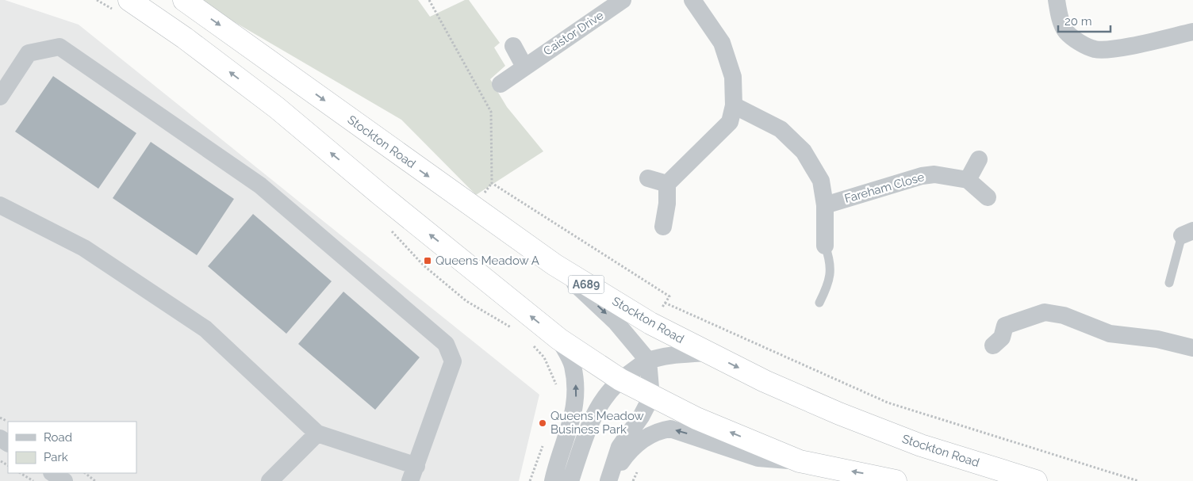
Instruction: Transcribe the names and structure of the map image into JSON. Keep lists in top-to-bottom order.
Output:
{
  "streets": {
    "highway": ["Stockton Road", "A689"],
    "street": ["Caistor Drive", "Fareham Close"]
  },
  "places": {
    "transit": ["Queens Meadow A"],
    "other": ["Queens Meadow Business Park"]
  },
  "legend": ["Road", "Park"],
  "scale_bar": "20 m"
}
